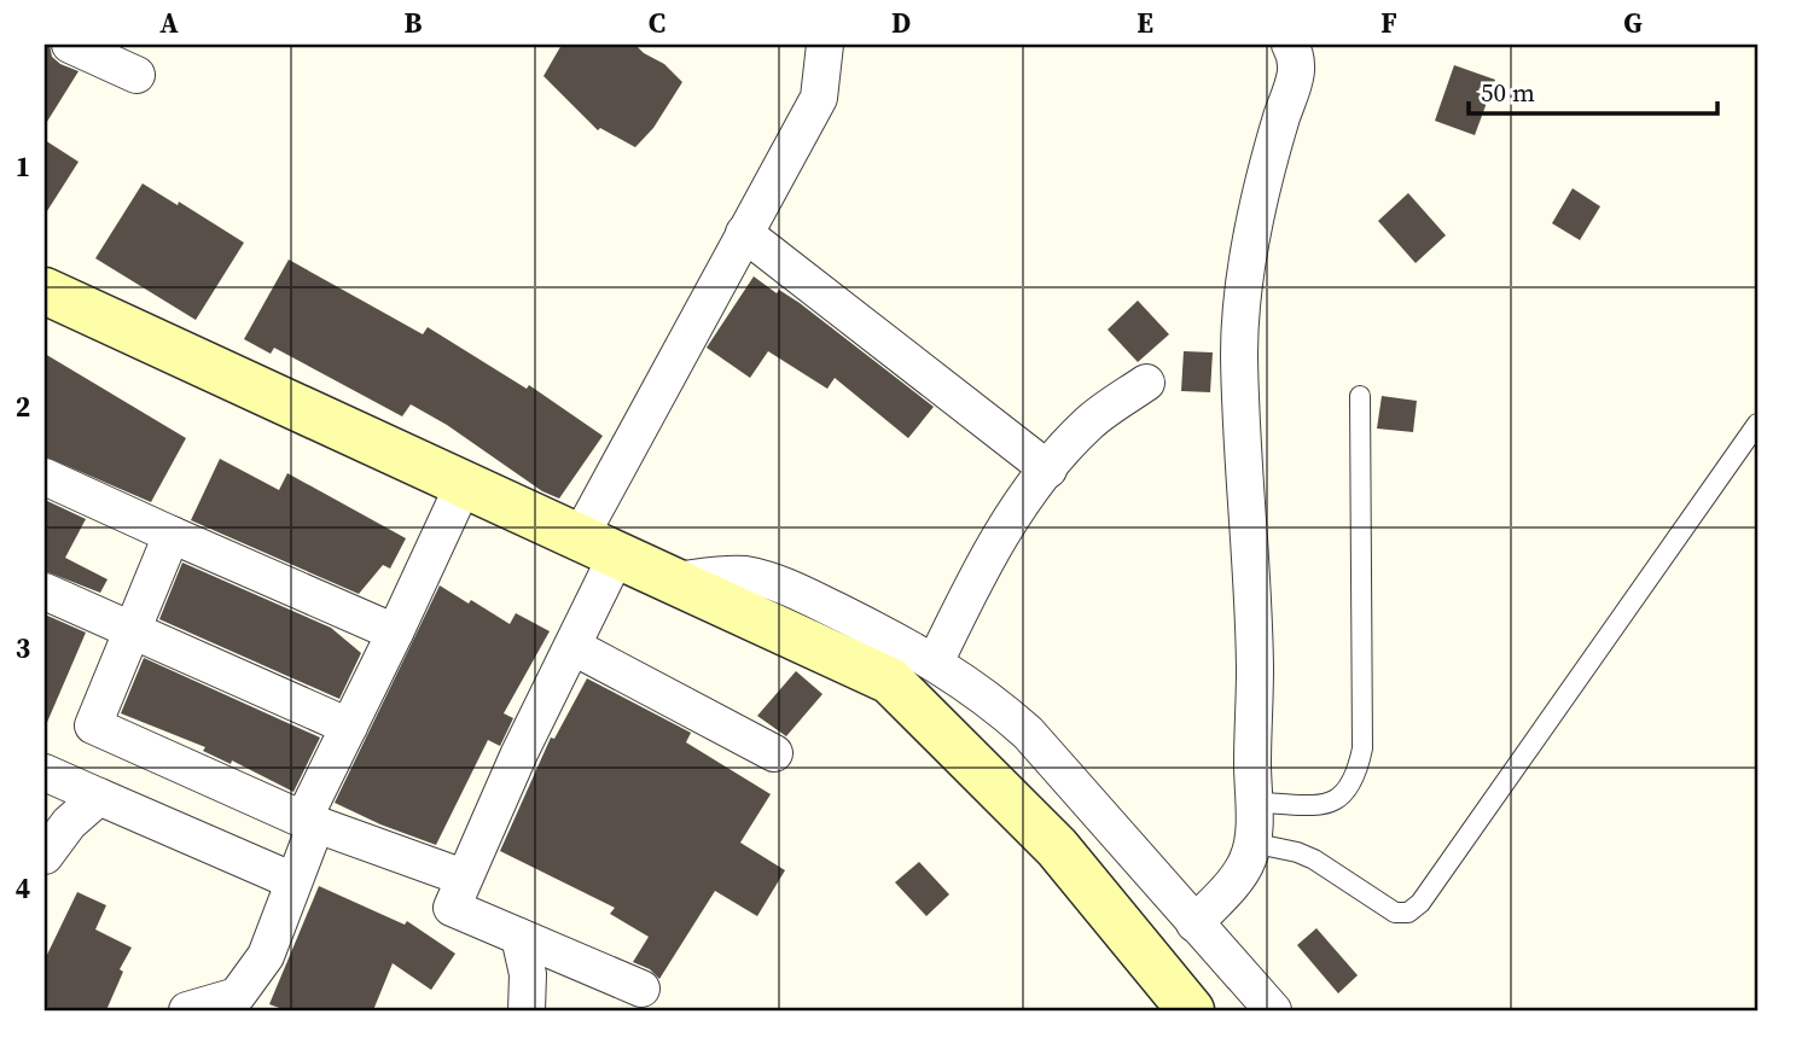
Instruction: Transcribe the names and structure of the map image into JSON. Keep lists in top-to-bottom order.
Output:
{
  "scale_bar": "50 m",
  "grid": {
    "columns": [
      "A",
      "B",
      "C",
      "D",
      "E",
      "F",
      "G"
    ],
    "rows": [
      "1",
      "2",
      "3",
      "4"
    ]
  }
}
